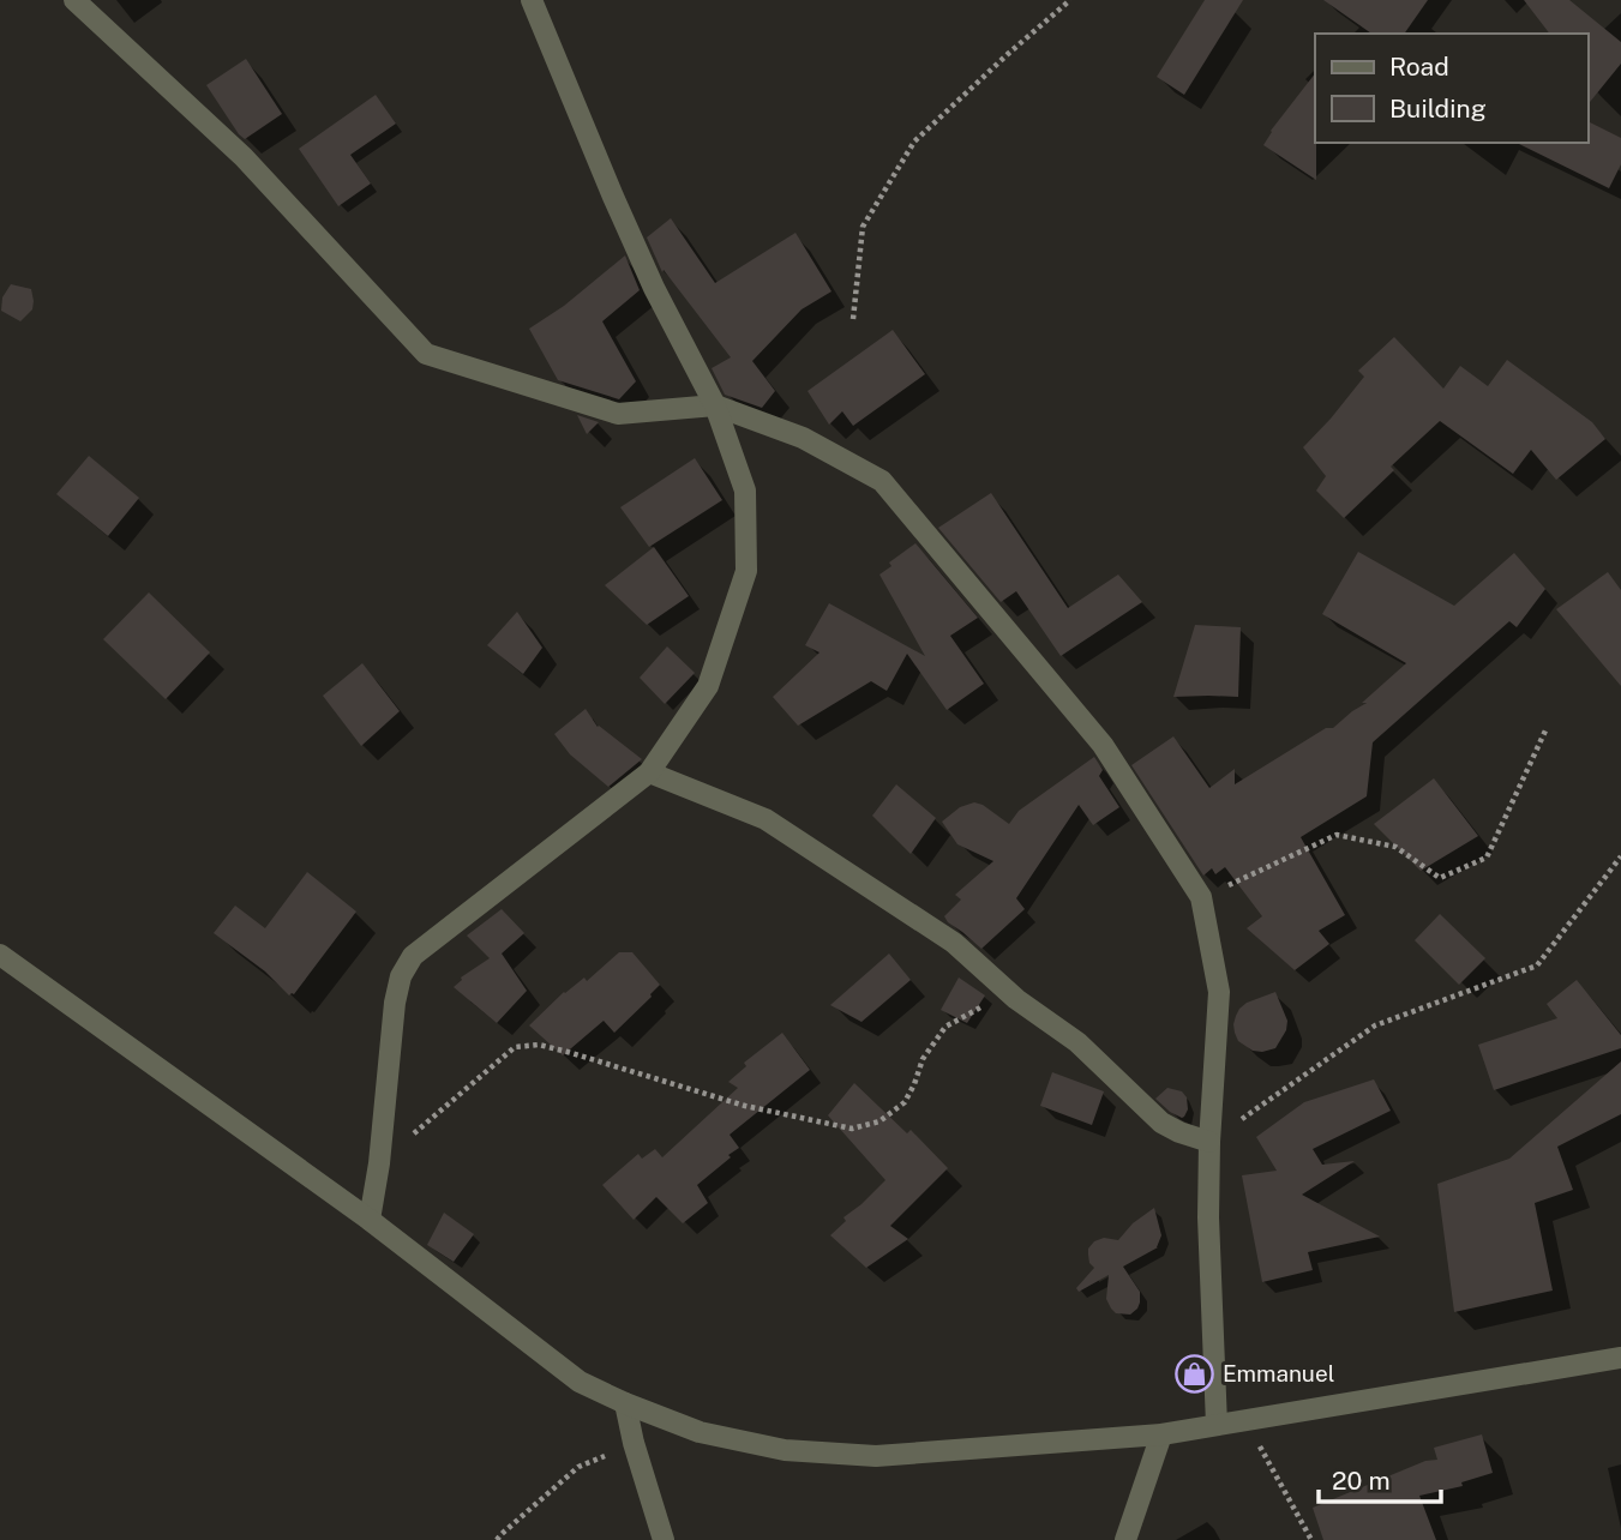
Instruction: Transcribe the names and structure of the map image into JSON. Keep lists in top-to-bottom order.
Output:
{
  "places": {
    "shop": ["Emmanuel"]
  },
  "legend": ["Road", "Building"],
  "scale_bar": "20 m"
}
